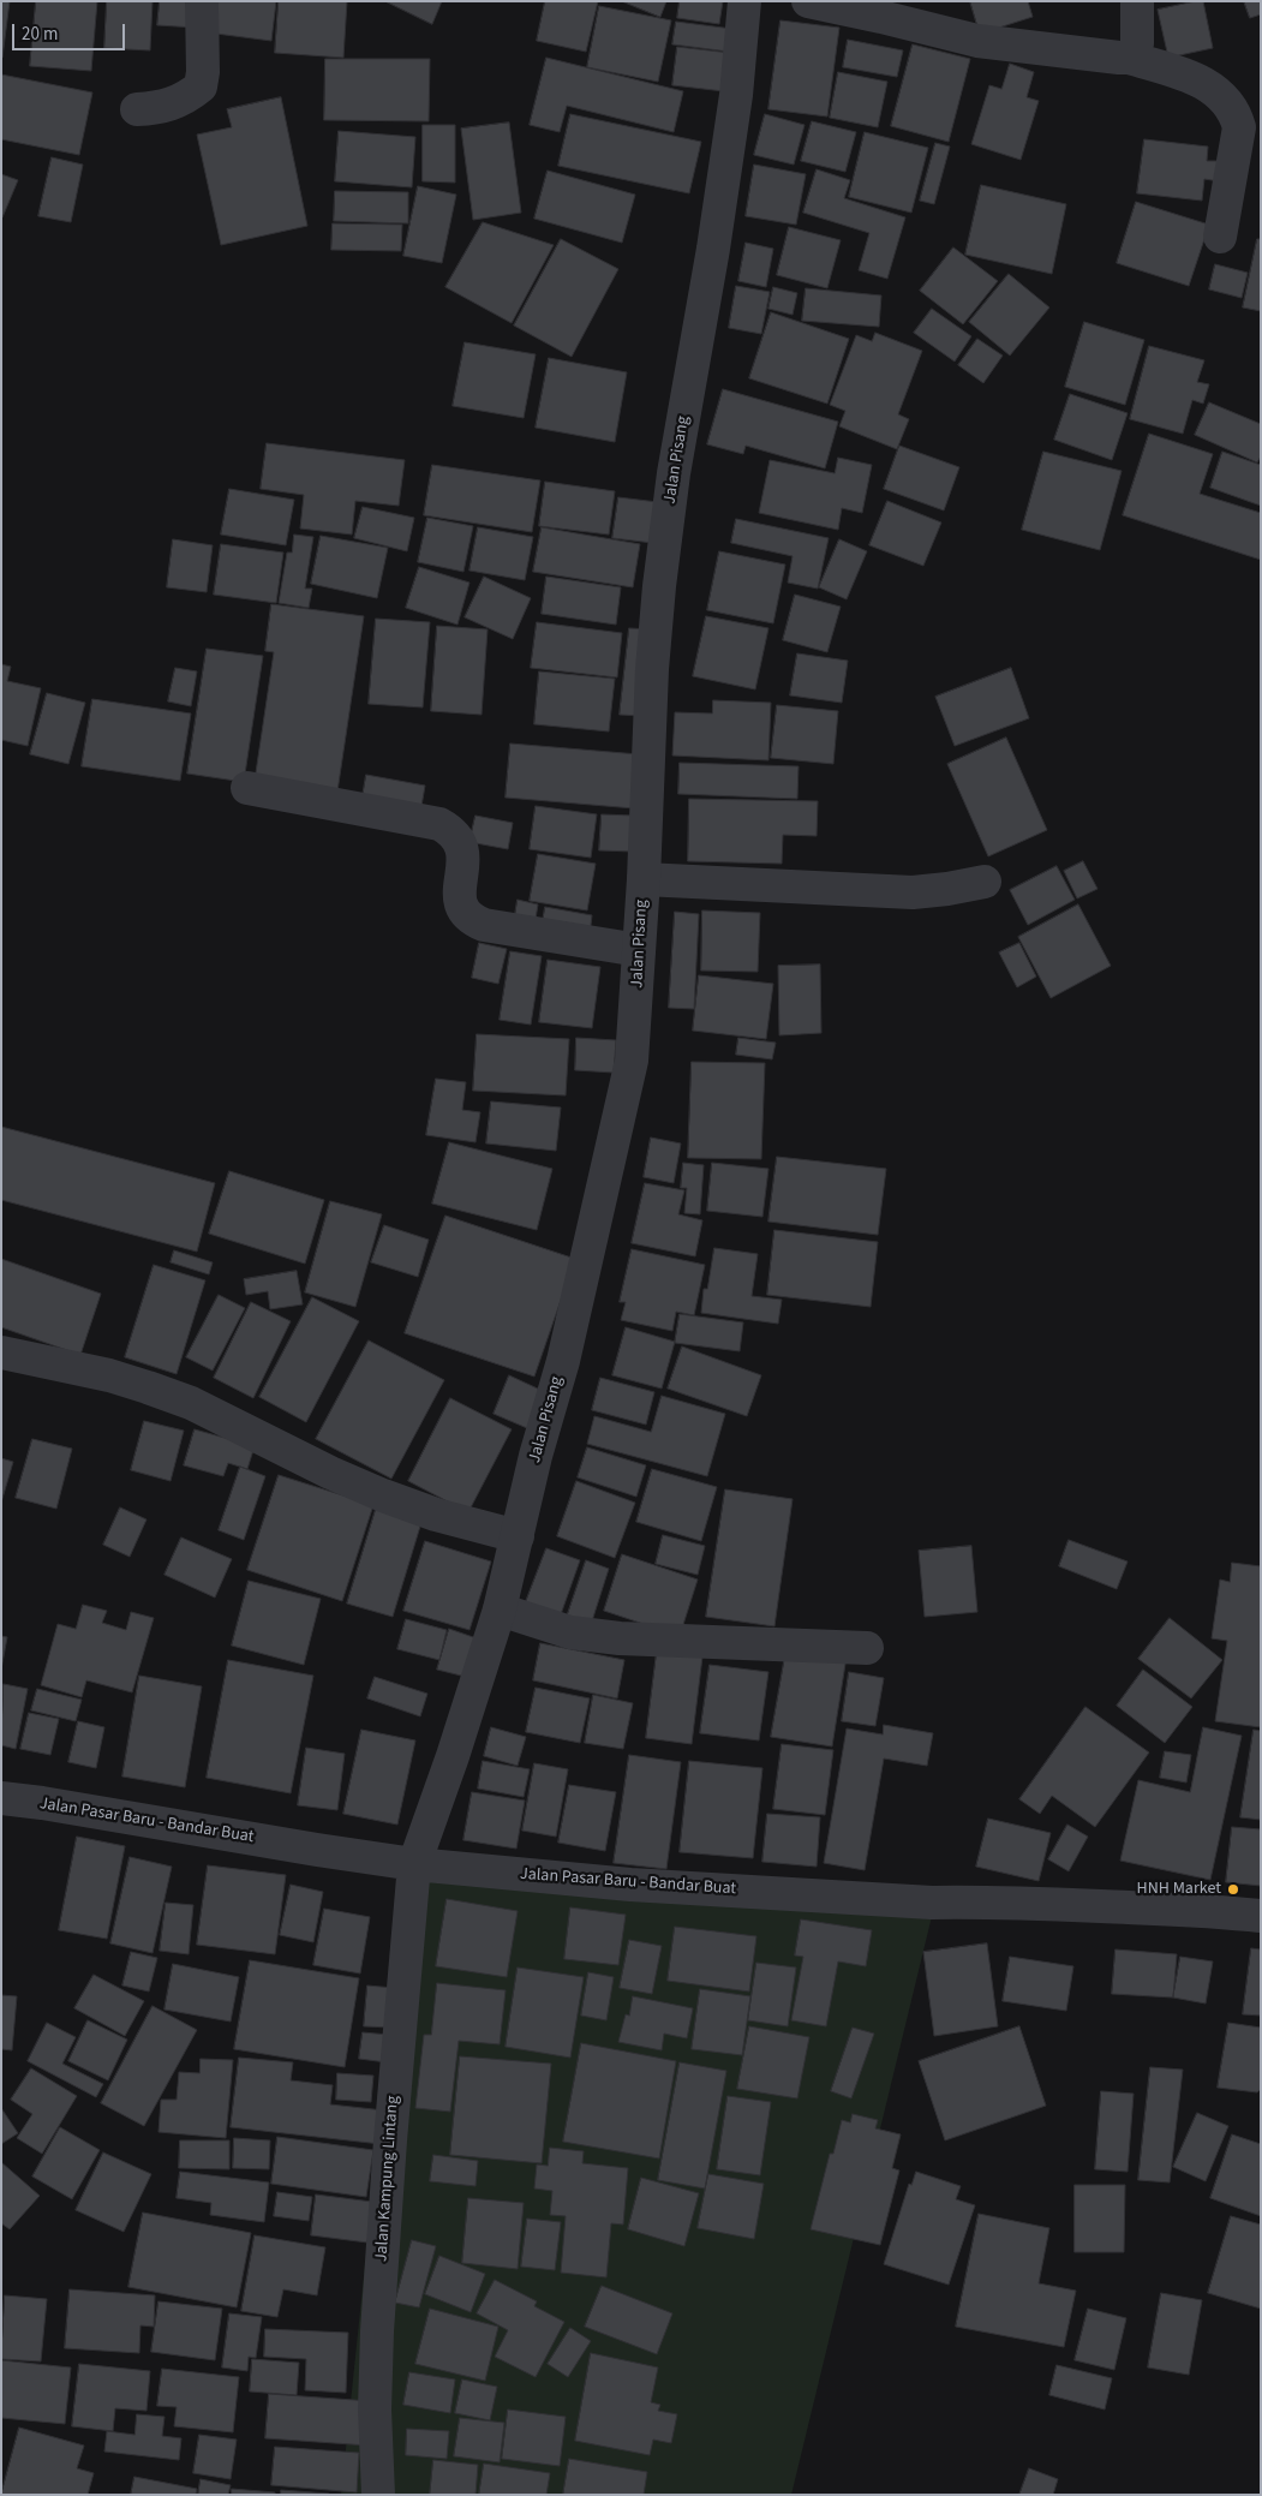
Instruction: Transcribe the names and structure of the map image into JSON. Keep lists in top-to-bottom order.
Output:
{
  "streets": {
    "street": ["Jalan Pisang", "Jalan Pasar Baru - Bandar Buat", "Jalan Kampung Lintang"]
  },
  "crossings": [
    ["Jalan Pisang", "Jalan Pasar Baru - Bandar Buat"],
    ["Jalan Pisang", "Jalan Kampung Lintang"],
    ["Jalan Pasar Baru - Bandar Buat", "Jalan Kampung Lintang"]
  ],
  "places": ["HNH Market"],
  "scale_bar": "20 m"
}
